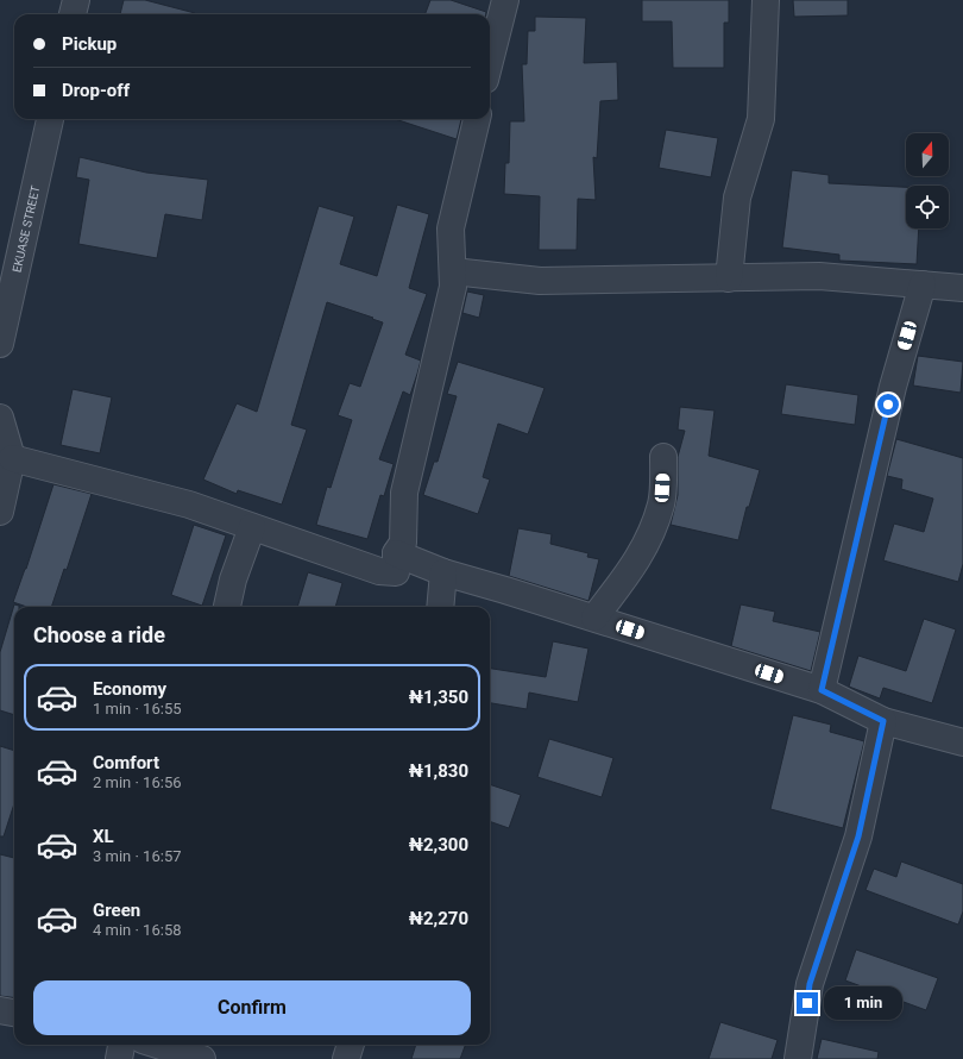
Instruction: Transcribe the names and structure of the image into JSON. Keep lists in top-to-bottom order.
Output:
{
  "streets": {
    "street": ["EKUASE STREET"]
  },
  "north": "top",
  "page": {
    "banner": ["Pickup", "Drop-off"],
    "heading": "Choose a ride",
    "list": [
      {
        "name": "Economy",
        "note": "1 min · 16:55",
        "value": "₦1,350"
      },
      {
        "name": "Comfort",
        "note": "2 min · 16:56",
        "value": "₦1,830"
      },
      {
        "name": "XL",
        "note": "3 min · 16:57",
        "value": "₦2,300"
      },
      {
        "name": "Green",
        "note": "4 min · 16:58",
        "value": "₦2,270"
      }
    ],
    "buttons": "Confirm",
    "bubble": "1 min"
  }
}
